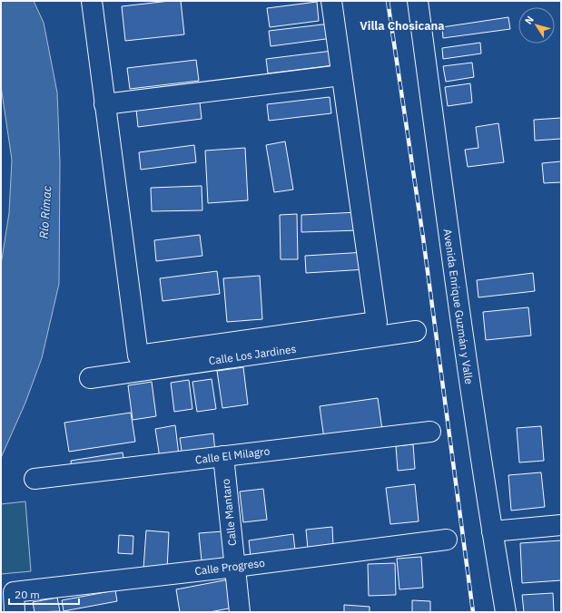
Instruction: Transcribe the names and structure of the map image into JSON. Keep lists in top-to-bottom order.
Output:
{
  "streets": {
    "street": [
      "Avenida Enrique Guzmán y Valle",
      "Calle Los Jardines",
      "Calle El Milagro",
      "Calle Mantaro",
      "Calle Progreso"
    ]
  },
  "crossings": [
    ["Calle El Milagro", "Calle Mantaro"],
    ["Calle Mantaro", "Calle Progreso"]
  ],
  "districts": ["Villa Chosicana"],
  "water": ["Río Rímac"],
  "scale_bar": "20 m",
  "north": "top left"
}
